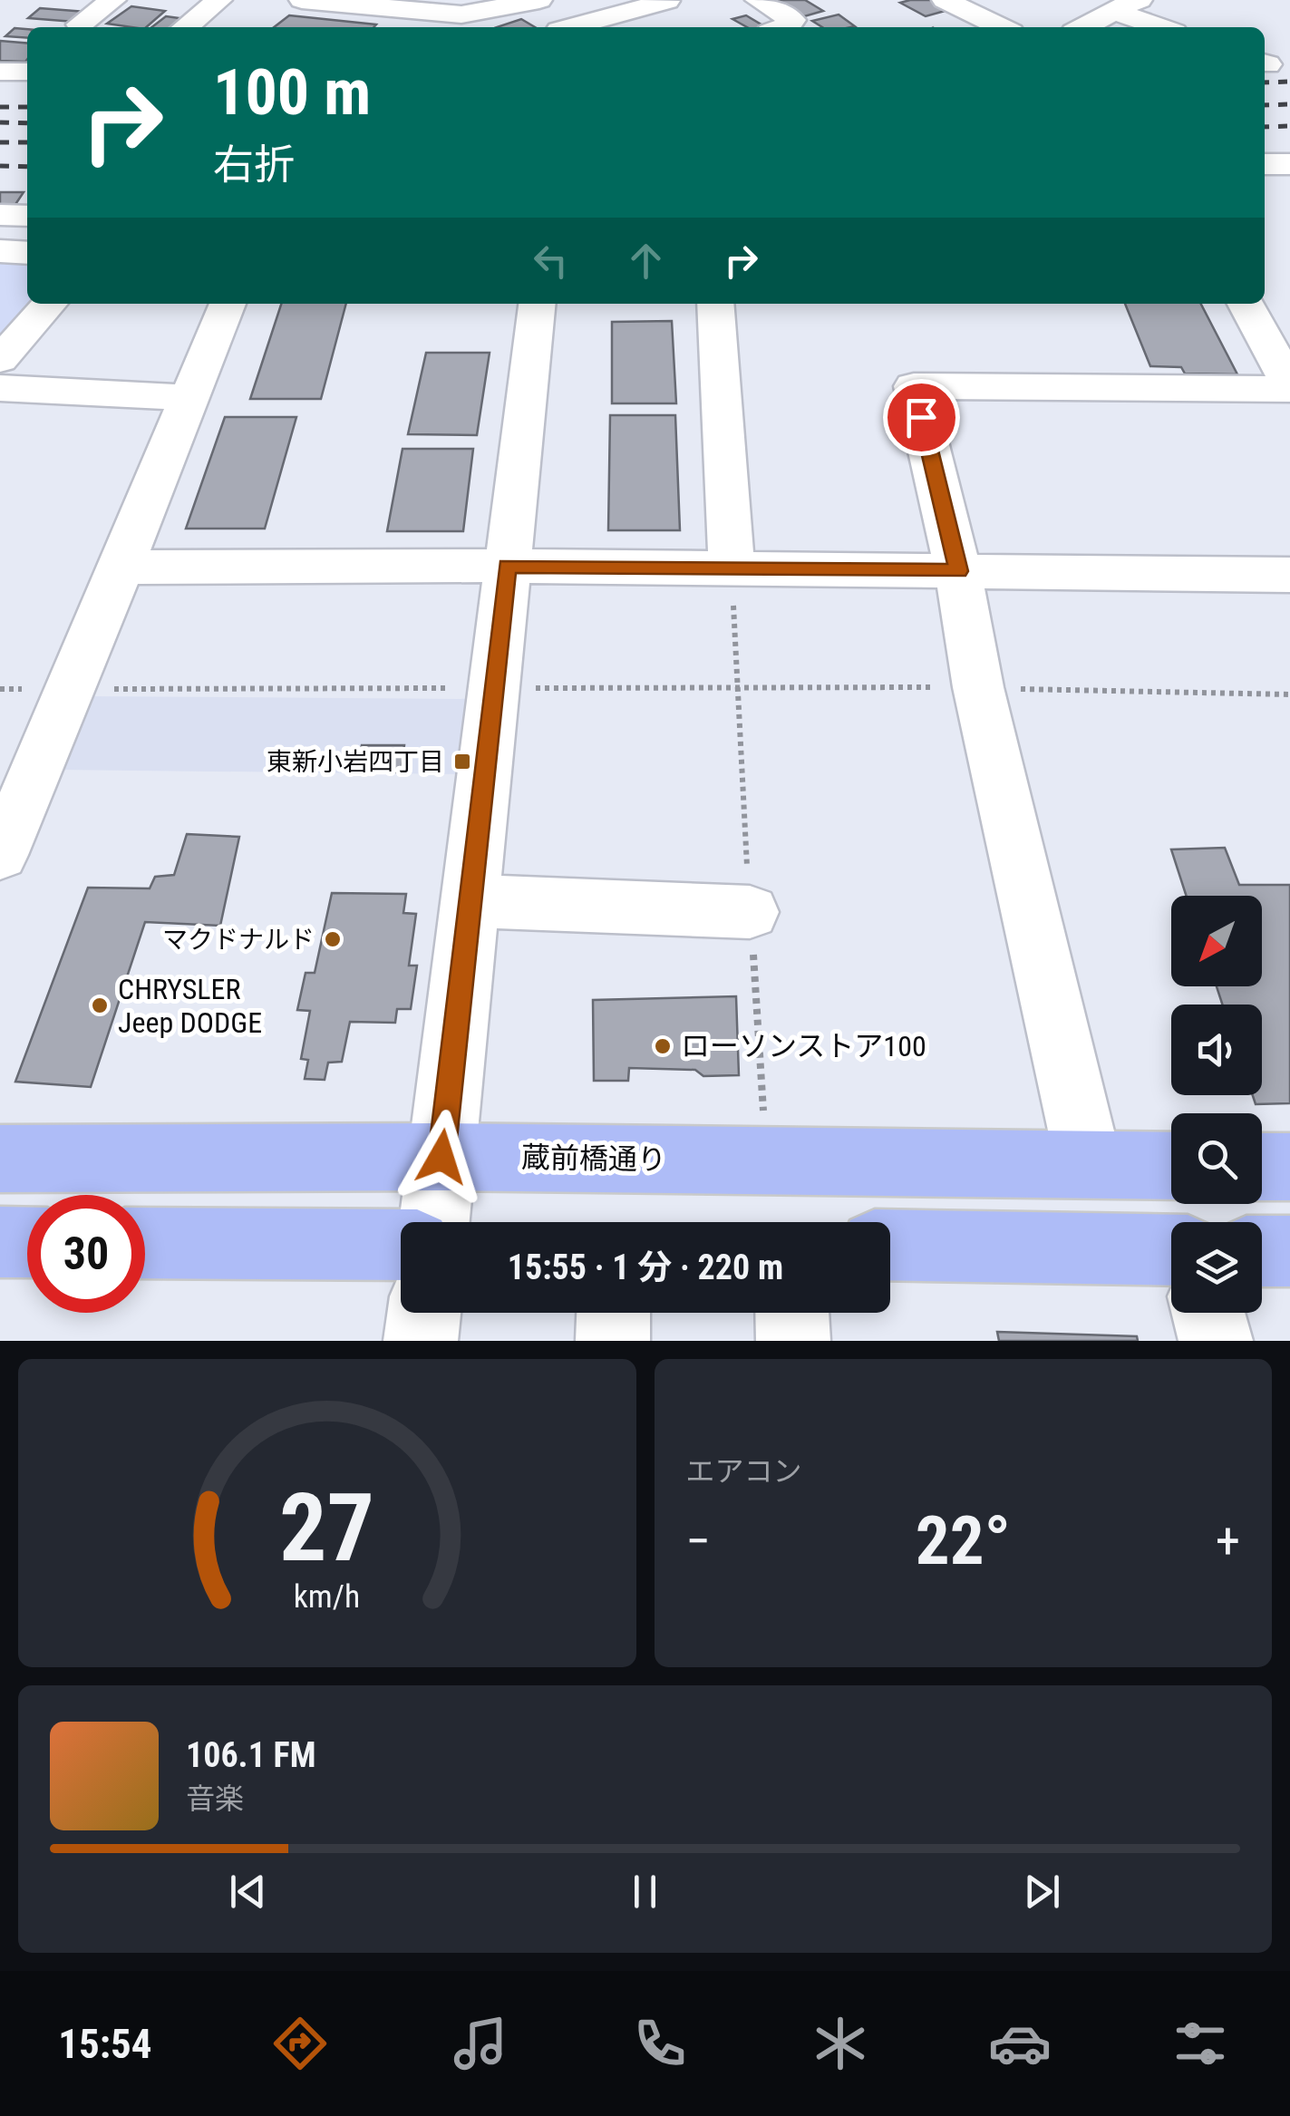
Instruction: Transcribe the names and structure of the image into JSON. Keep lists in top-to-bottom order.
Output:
{
  "streets": {
    "main road": ["蔵前橋通り"]
  },
  "places": {
    "transit": ["東新小岩四丁目"],
    "other": ["マクドナルド", "CHRYSLER Jeep DODGE", "ローソンストア100"]
  },
  "north": "bottom left",
  "page": {
    "turn": ["100 m", "右折"],
    "limit": "30",
    "trip": "15:55 · 1 分 · 220 m",
    "tile": "エアコン",
    "heat": ["−", "22°", "+"],
    "song": ["106.1 FM", "音楽"],
    "tabs": "15:54",
    "gauge": ["27", "km/h"]
  }
}
